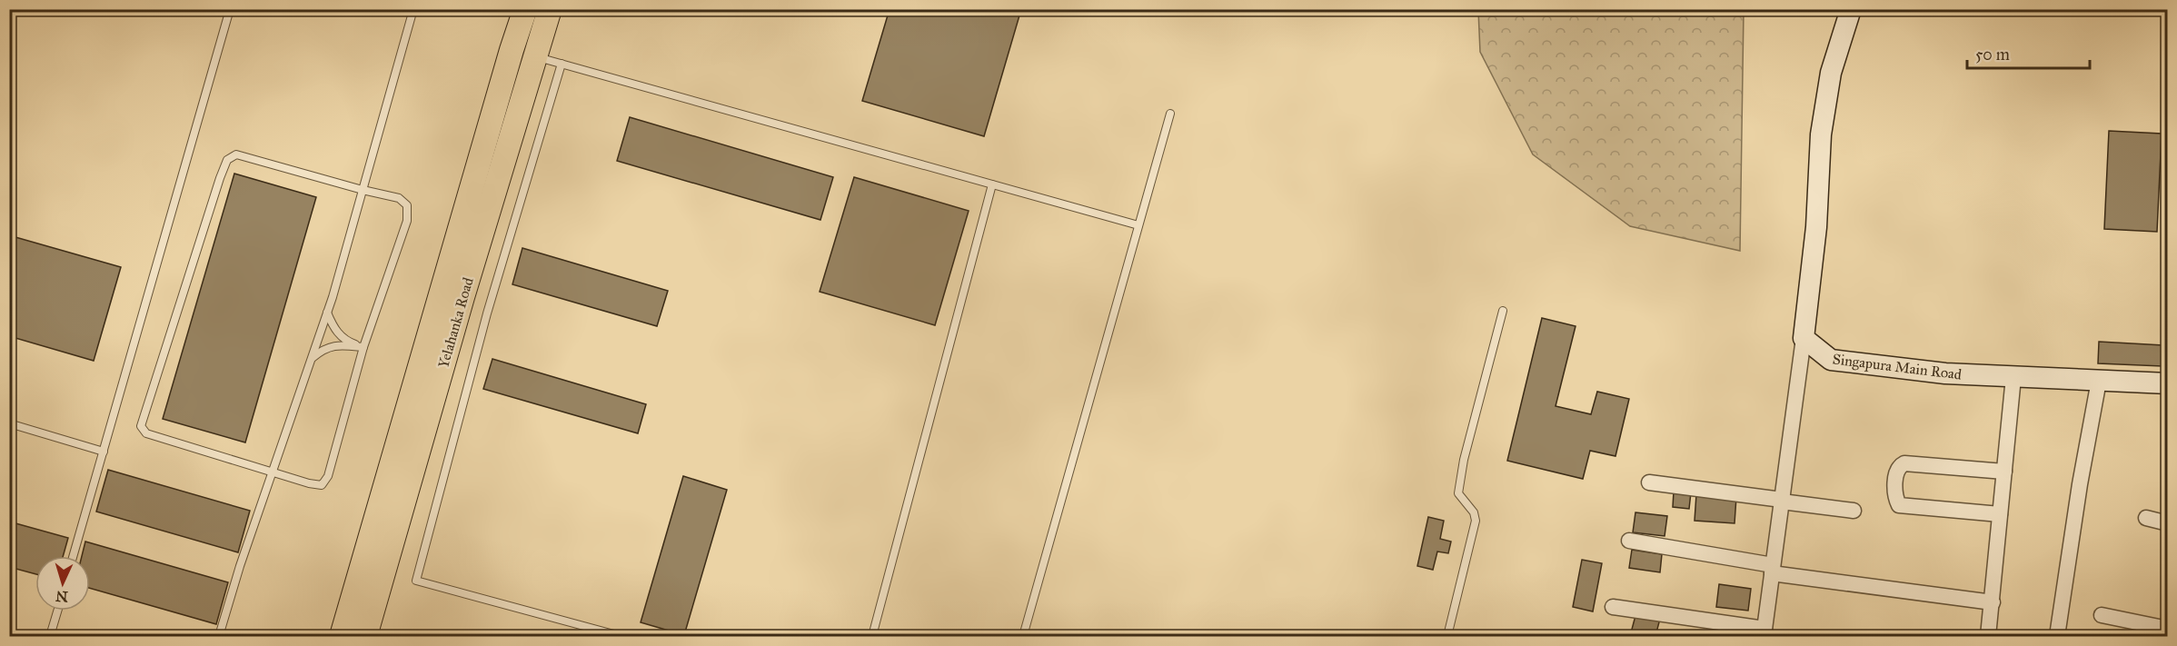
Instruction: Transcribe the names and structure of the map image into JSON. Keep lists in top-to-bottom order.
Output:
{
  "streets": {
    "main road": ["Yelahanka Road"],
    "street": ["Singapura Main Road"]
  },
  "scale_bar": "50 m",
  "north": "bottom"
}
